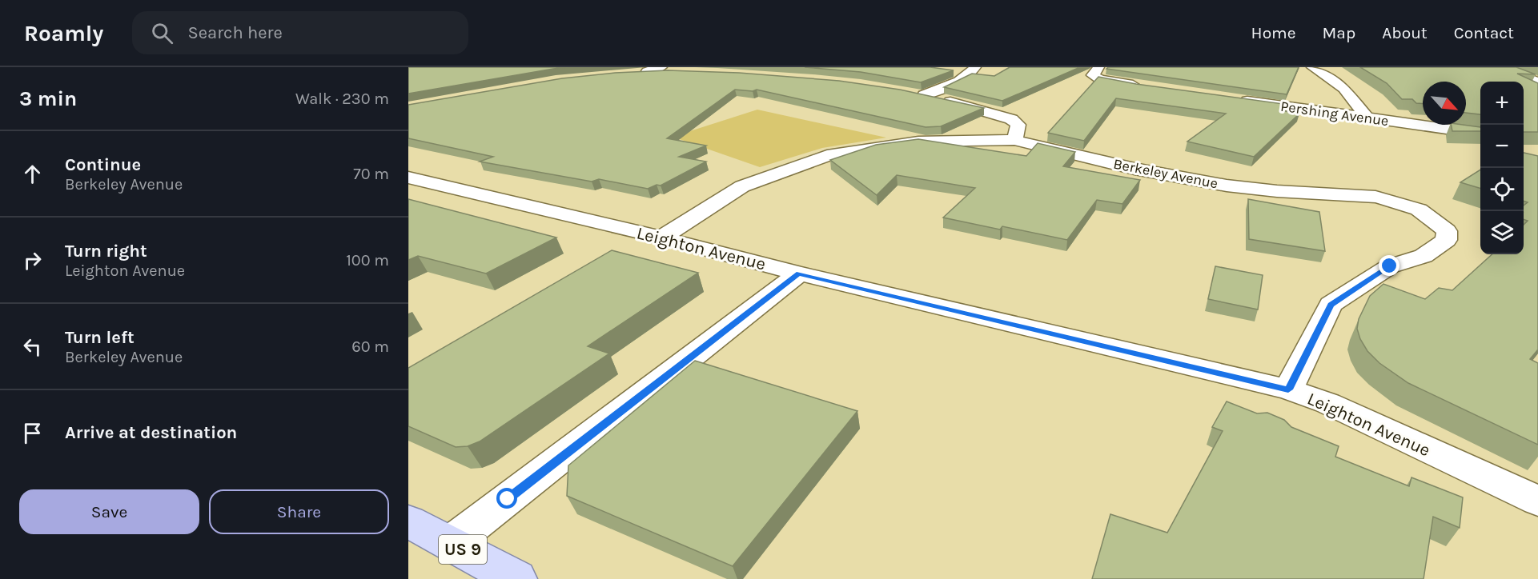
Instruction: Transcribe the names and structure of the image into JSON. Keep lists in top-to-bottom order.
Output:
{
  "streets": {
    "main road": ["US 9"],
    "street": ["Pershing Avenue", "Berkeley Avenue", "Leighton Avenue"]
  },
  "crossings": [
    ["Berkeley Avenue", "Leighton Avenue"]
  ],
  "north": "bottom right",
  "page": {
    "header": "Roamly",
    "search": "Search here",
    "nav": [
      "Home",
      "Map",
      "About",
      "Contact"
    ],
    "heading": ["3 min", "Walk · 230 m"],
    "map_buttons": ["+", "−"],
    "list": [
      ["Continue", "Berkeley Avenue", "70 m"],
      ["Turn right", "Leighton Avenue", "100 m"],
      ["Turn left", "Berkeley Avenue", "60 m"],
      "Arrive at destination"
    ],
    "buttons": ["Save", "Share"]
  }
}
